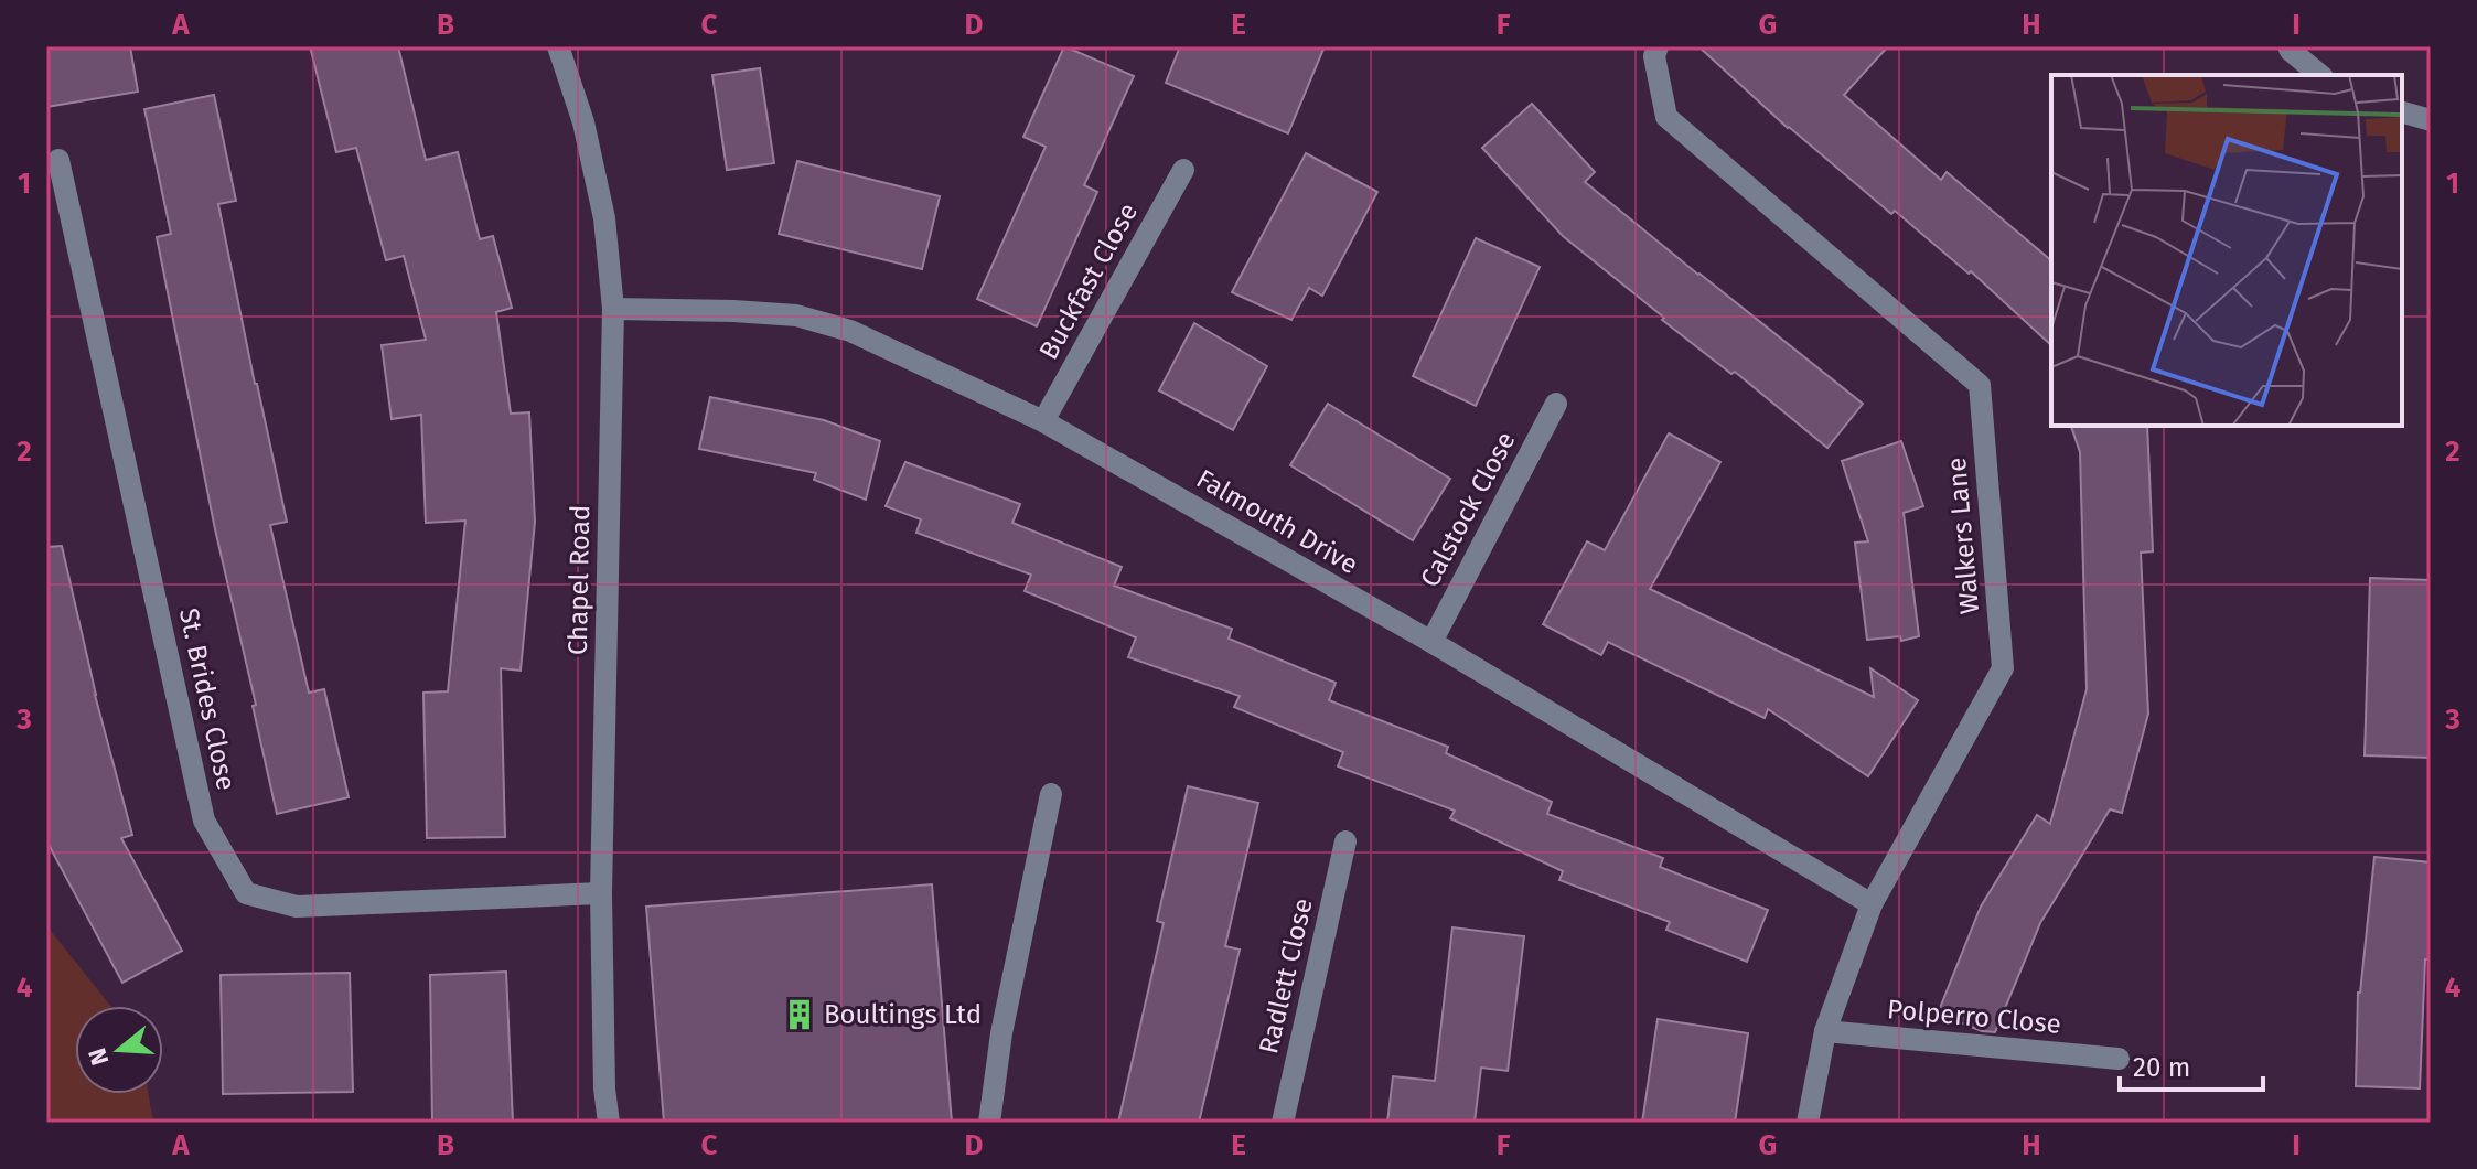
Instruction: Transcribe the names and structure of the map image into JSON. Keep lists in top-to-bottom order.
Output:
{
  "streets": {
    "street": [
      "Buckfast Close",
      "Calstock Close",
      "Falmouth Drive",
      "Walkers Lane",
      "Chapel Road",
      "St. Brides Close",
      "Radlett Close",
      "Polperro Close"
    ]
  },
  "crossings": [
    ["Buckfast Close", "Falmouth Drive"],
    ["Calstock Close", "Falmouth Drive"],
    ["Falmouth Drive", "Walkers Lane"],
    ["Falmouth Drive", "Chapel Road"],
    ["Walkers Lane", "Polperro Close"],
    ["Chapel Road", "St. Brides Close"]
  ],
  "places": {
    "building": ["Boultings Ltd"]
  },
  "scale_bar": "20 m",
  "north": "left",
  "grid": {
    "columns": [
      "A",
      "B",
      "C",
      "D",
      "E",
      "F",
      "G",
      "H",
      "I"
    ],
    "rows": [
      "1",
      "2",
      "3",
      "4"
    ]
  }
}
